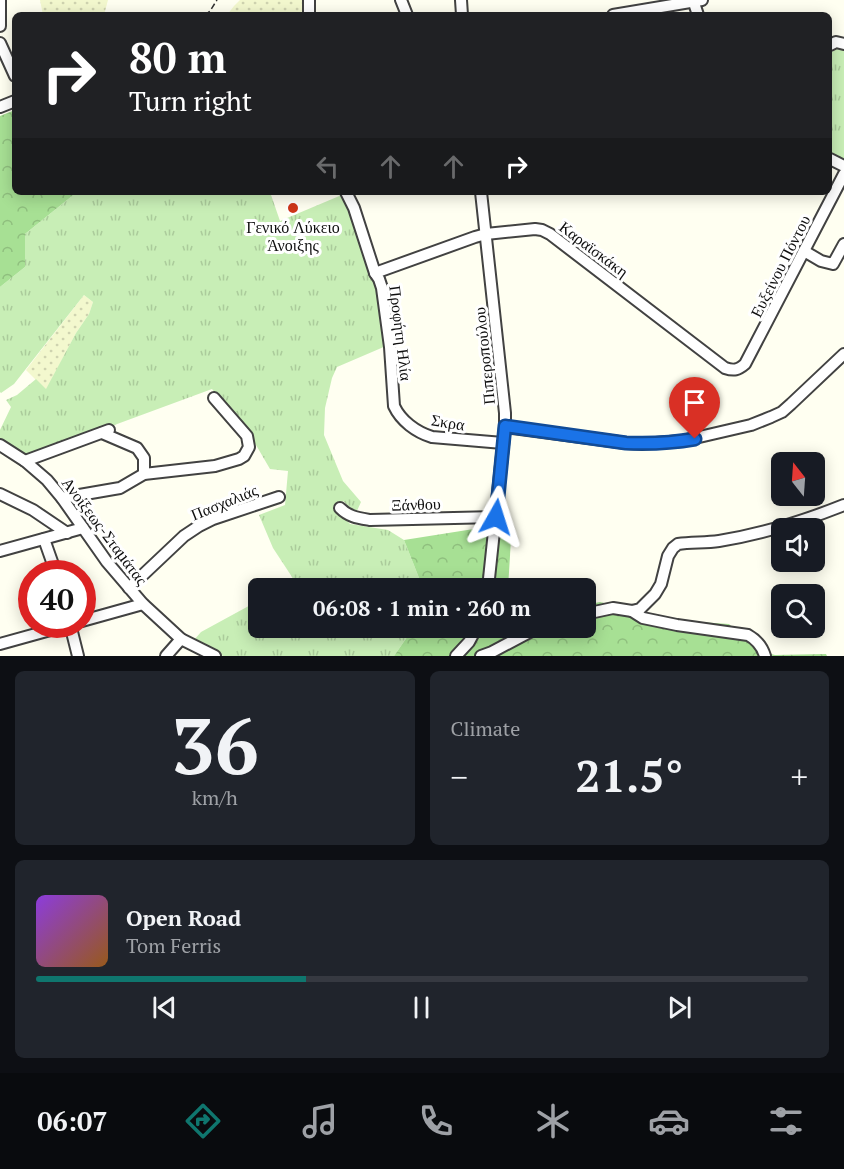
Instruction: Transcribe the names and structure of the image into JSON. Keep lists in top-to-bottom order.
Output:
{
  "streets": {
    "street": [
      "Καραϊσκάκη",
      "Ευξείνου Πόντου",
      "Προφήτη Ηλία",
      "Πιπεροπούλου",
      "Σκρα",
      "Πασχαλιάς",
      "Ξάνθου",
      "Ανοίξεως-Σταμάτας"
    ]
  },
  "crossings": [
    ["Καραϊσκάκη", "Ευξείνου Πόντου"],
    ["Καραϊσκάκη", "Προφήτη Ηλία"],
    ["Καραϊσκάκη", "Πιπεροπούλου"],
    ["Προφήτη Ηλία", "Σκρα"],
    ["Πιπεροπούλου", "Σκρα"],
    ["Πιπεροπούλου", "Ξάνθου"],
    ["Πασχαλιάς", "Ανοίξεως-Σταμάτας"]
  ],
  "places": ["Γενικό Λύκειο Άνοιξης"],
  "north": "top",
  "page": {
    "turn": ["80 m", "Turn right"],
    "limit": "40",
    "trip": "06:08 · 1 min · 260 m",
    "tile": [
      ["36", "km/h"],
      "Climate"
    ],
    "heat": ["−", "21.5°", "+"],
    "song": ["Open Road", "Tom Ferris"],
    "tabs": "06:07"
  }
}
